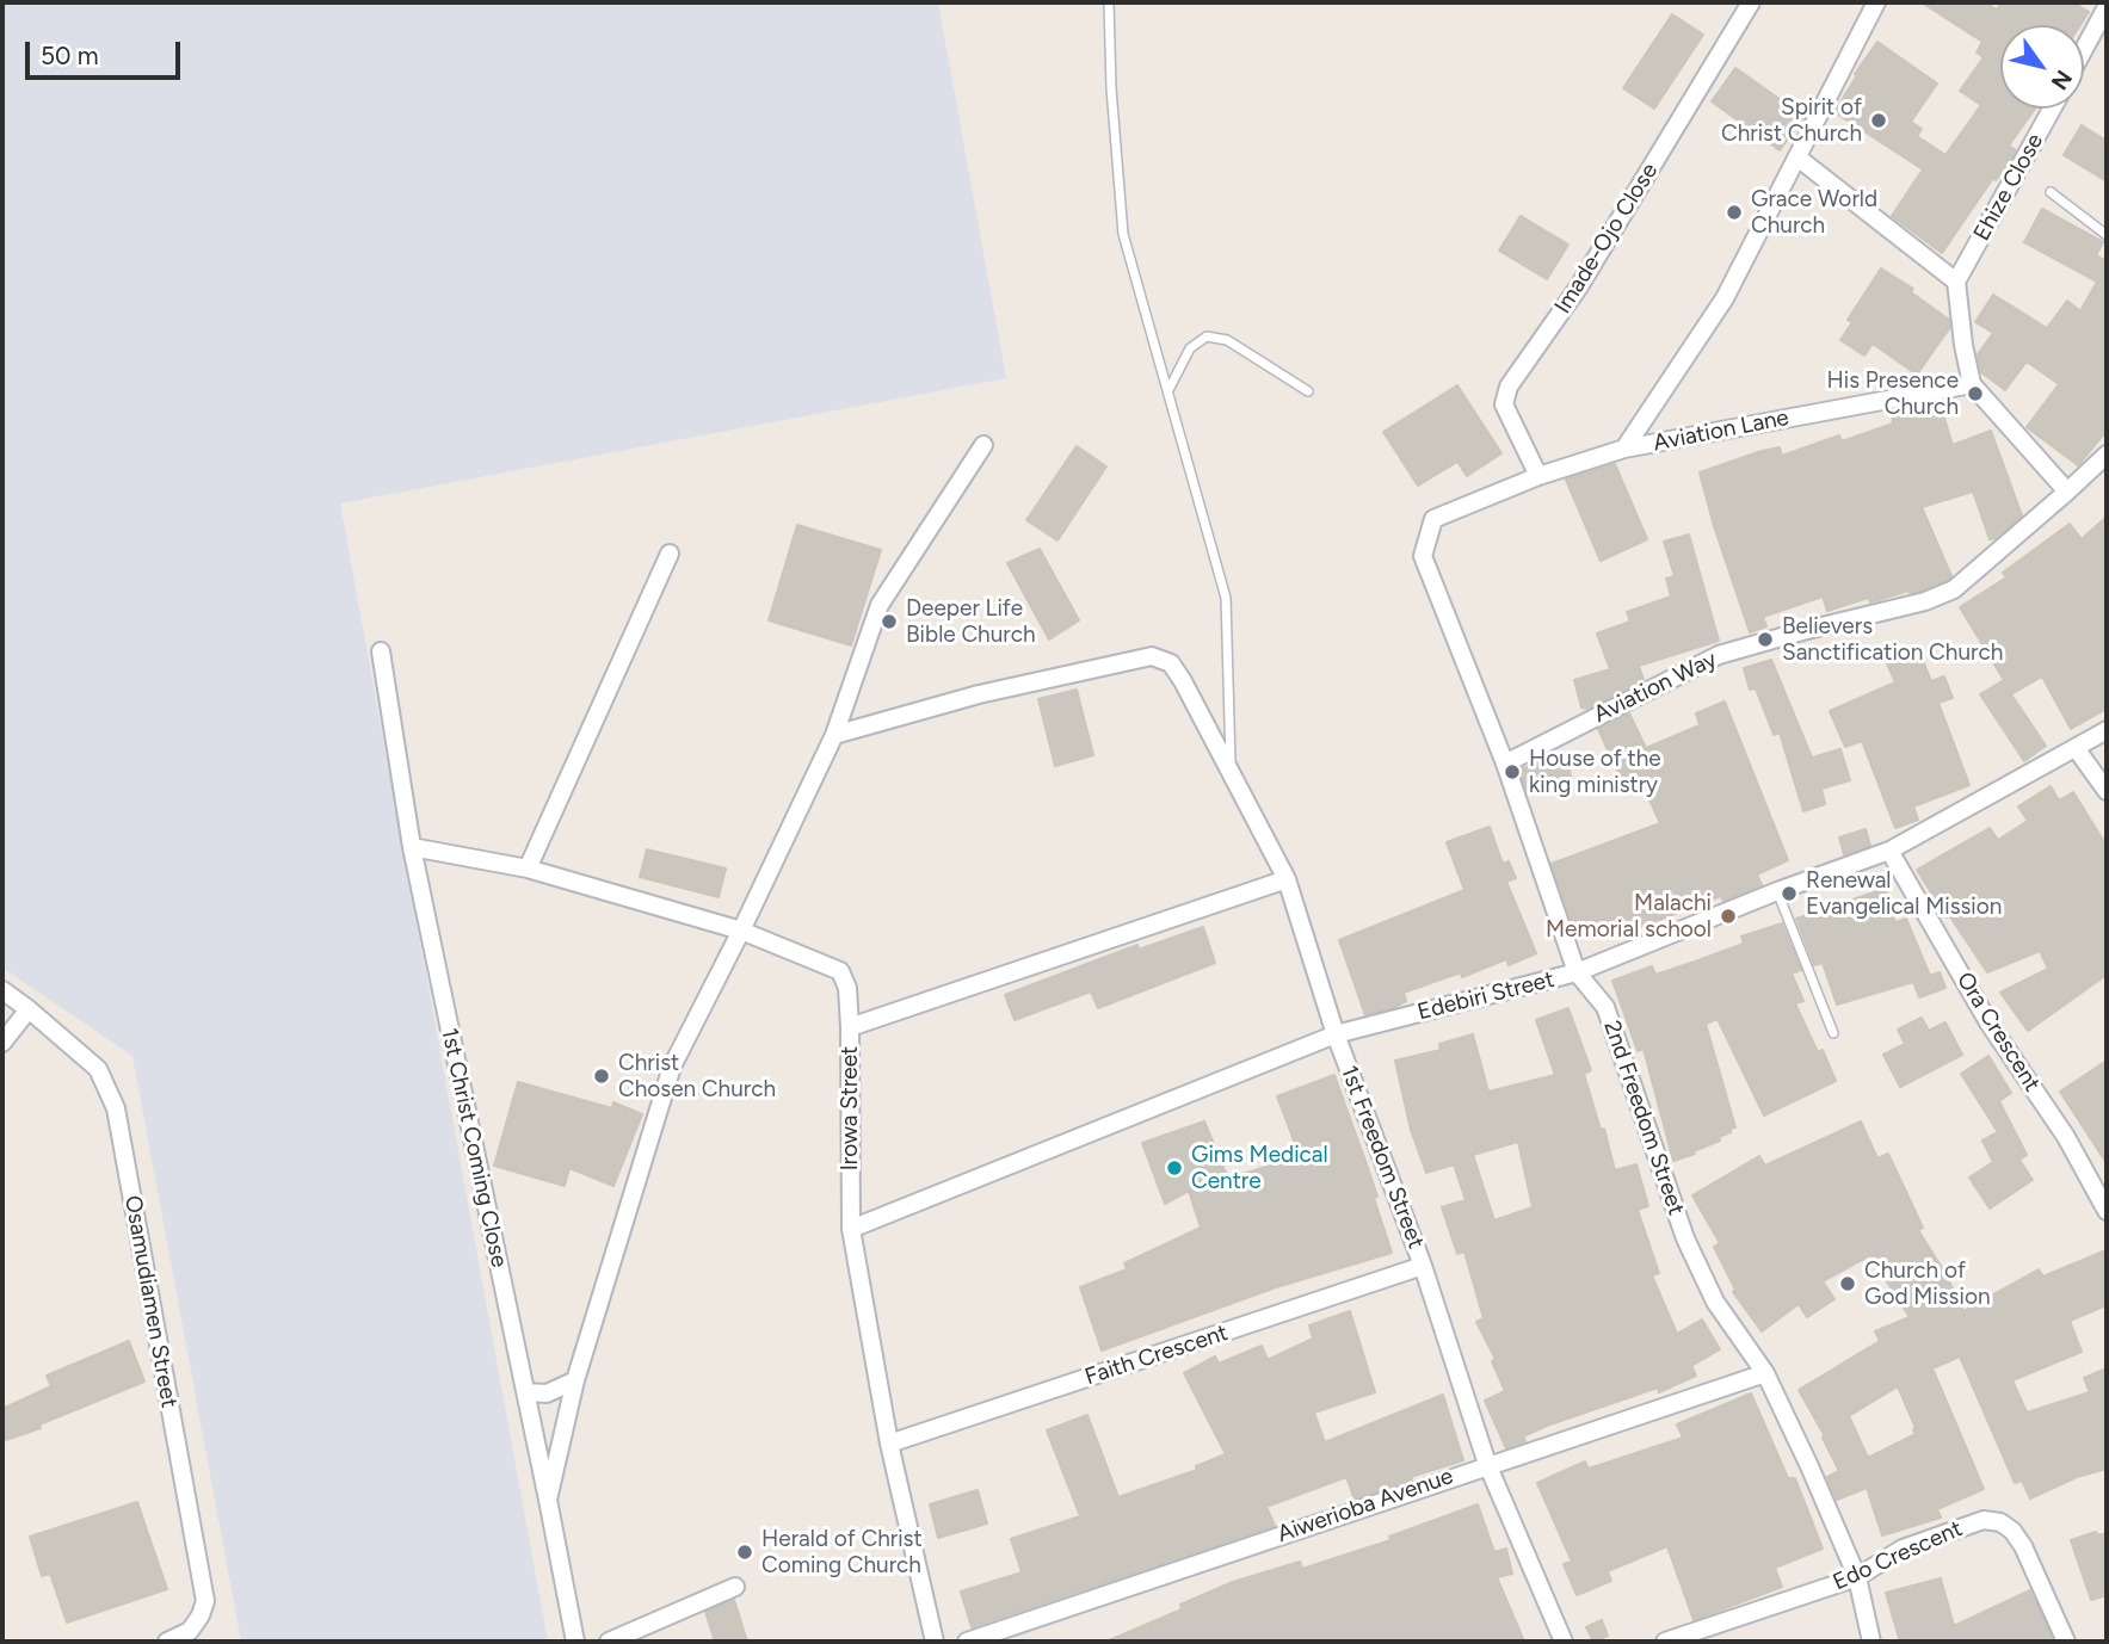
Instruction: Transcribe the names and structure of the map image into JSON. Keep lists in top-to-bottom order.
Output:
{
  "streets": {
    "street": [
      "Ehize Close",
      "Imade-Ojo Close",
      "Aviation Lane",
      "Aviation Way",
      "Edebiri Street",
      "Ora Crescent",
      "Irowa Street",
      "2nd Freedom Street",
      "1st Christ Coming Close",
      "1st Freedom Street",
      "Osamudiamen Street",
      "Faith Crescent",
      "Aiwerioba Avenue",
      "Edo Crescent"
    ]
  },
  "crossings": [
    ["Imade-Ojo Close", "Aviation Lane"],
    ["Aviation Lane", "2nd Freedom Street"],
    ["Aviation Way", "2nd Freedom Street"],
    ["Edebiri Street", "Ora Crescent"],
    ["Edebiri Street", "Irowa Street"],
    ["Edebiri Street", "2nd Freedom Street"],
    ["Edebiri Street", "1st Freedom Street"],
    ["Irowa Street", "1st Freedom Street"],
    ["Irowa Street", "Faith Crescent"],
    ["2nd Freedom Street", "Aiwerioba Avenue"],
    ["2nd Freedom Street", "Edo Crescent"],
    ["1st Freedom Street", "Faith Crescent"],
    ["1st Freedom Street", "Aiwerioba Avenue"]
  ],
  "places": [
    "Spirit of Christ Church",
    "Grace World Church",
    "His Presence Church",
    "Deeper Life Bible Church",
    "Believers Sanctification Church",
    "House of the king ministry",
    "Renewal Evangelical Mission",
    "Malachi Memorial school",
    "Christ Chosen Church",
    "Gims Medical Centre",
    "Church of God Mission",
    "Herald of Christ Coming Church"
  ],
  "scale_bar": "50 m",
  "north": "bottom right"
}
